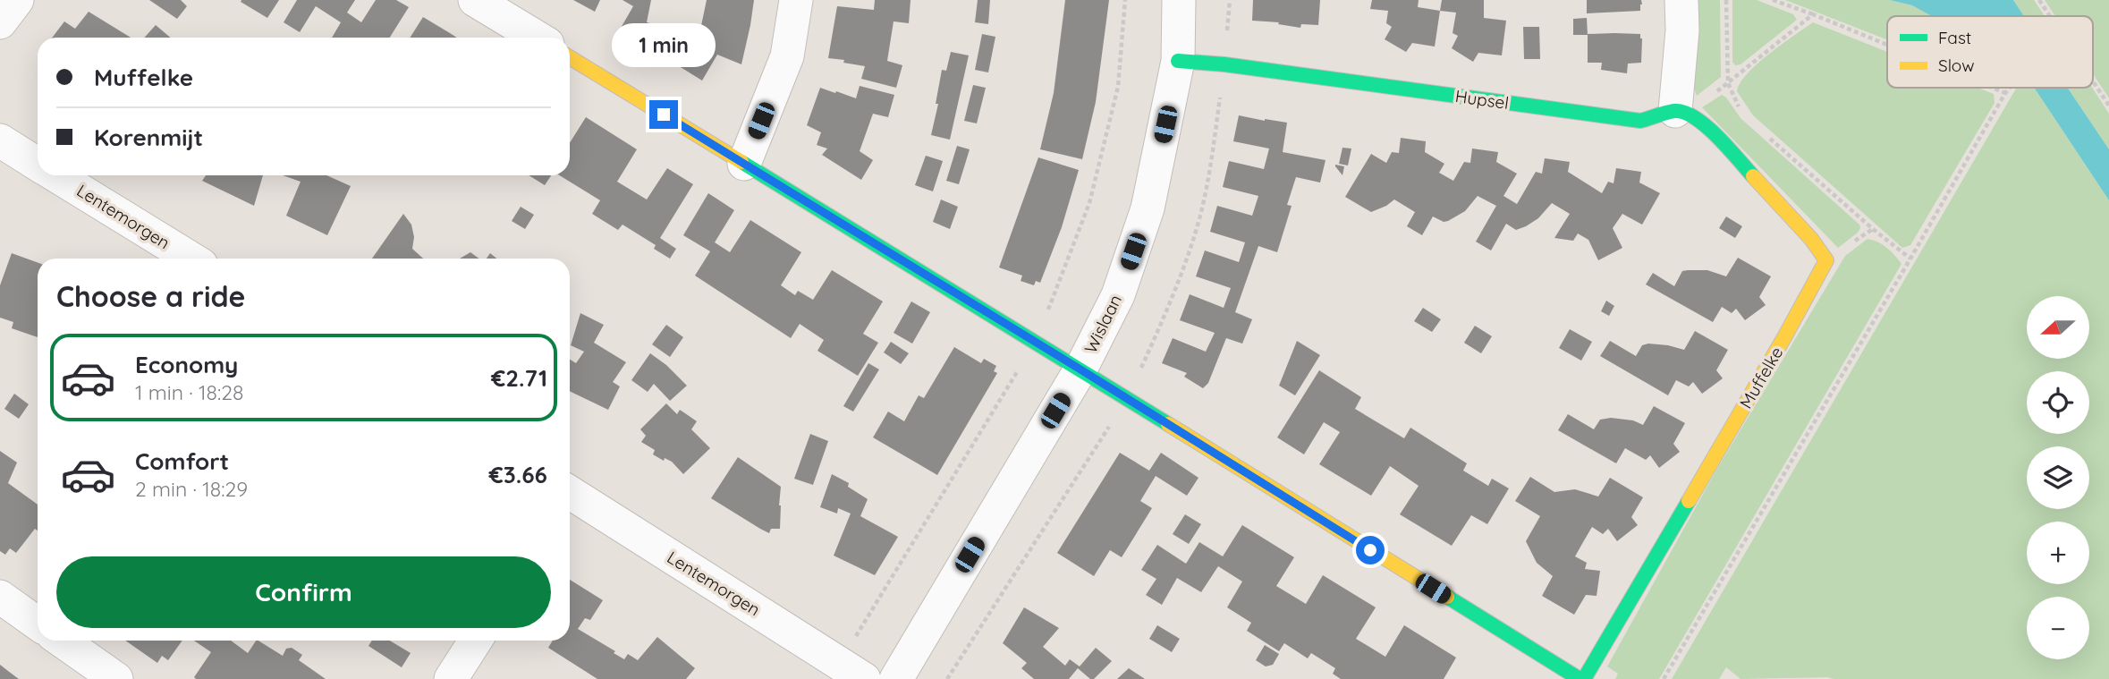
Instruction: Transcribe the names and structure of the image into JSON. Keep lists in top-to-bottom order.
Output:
{
  "streets": {
    "street": [
      "Hupsel",
      "Lentemorgen",
      "Wislaan",
      "Muffelke"
    ]
  },
  "crossings": [
    ["Hupsel", "Wislaan"],
    ["Hupsel", "Muffelke"],
    ["Wislaan", "Muffelke"]
  ],
  "legend": ["Fast", "Slow"],
  "north": "left",
  "page": {
    "bubble": "1 min",
    "banner": ["Muffelke", "Korenmijt"],
    "heading": "Choose a ride",
    "map_buttons": ["+", "−"],
    "list": [
      {
        "name": "Economy",
        "note": "1 min · 18:28",
        "value": "€2.71"
      },
      {
        "name": "Comfort",
        "note": "2 min · 18:29",
        "value": "€3.66"
      }
    ],
    "buttons": "Confirm"
  }
}
